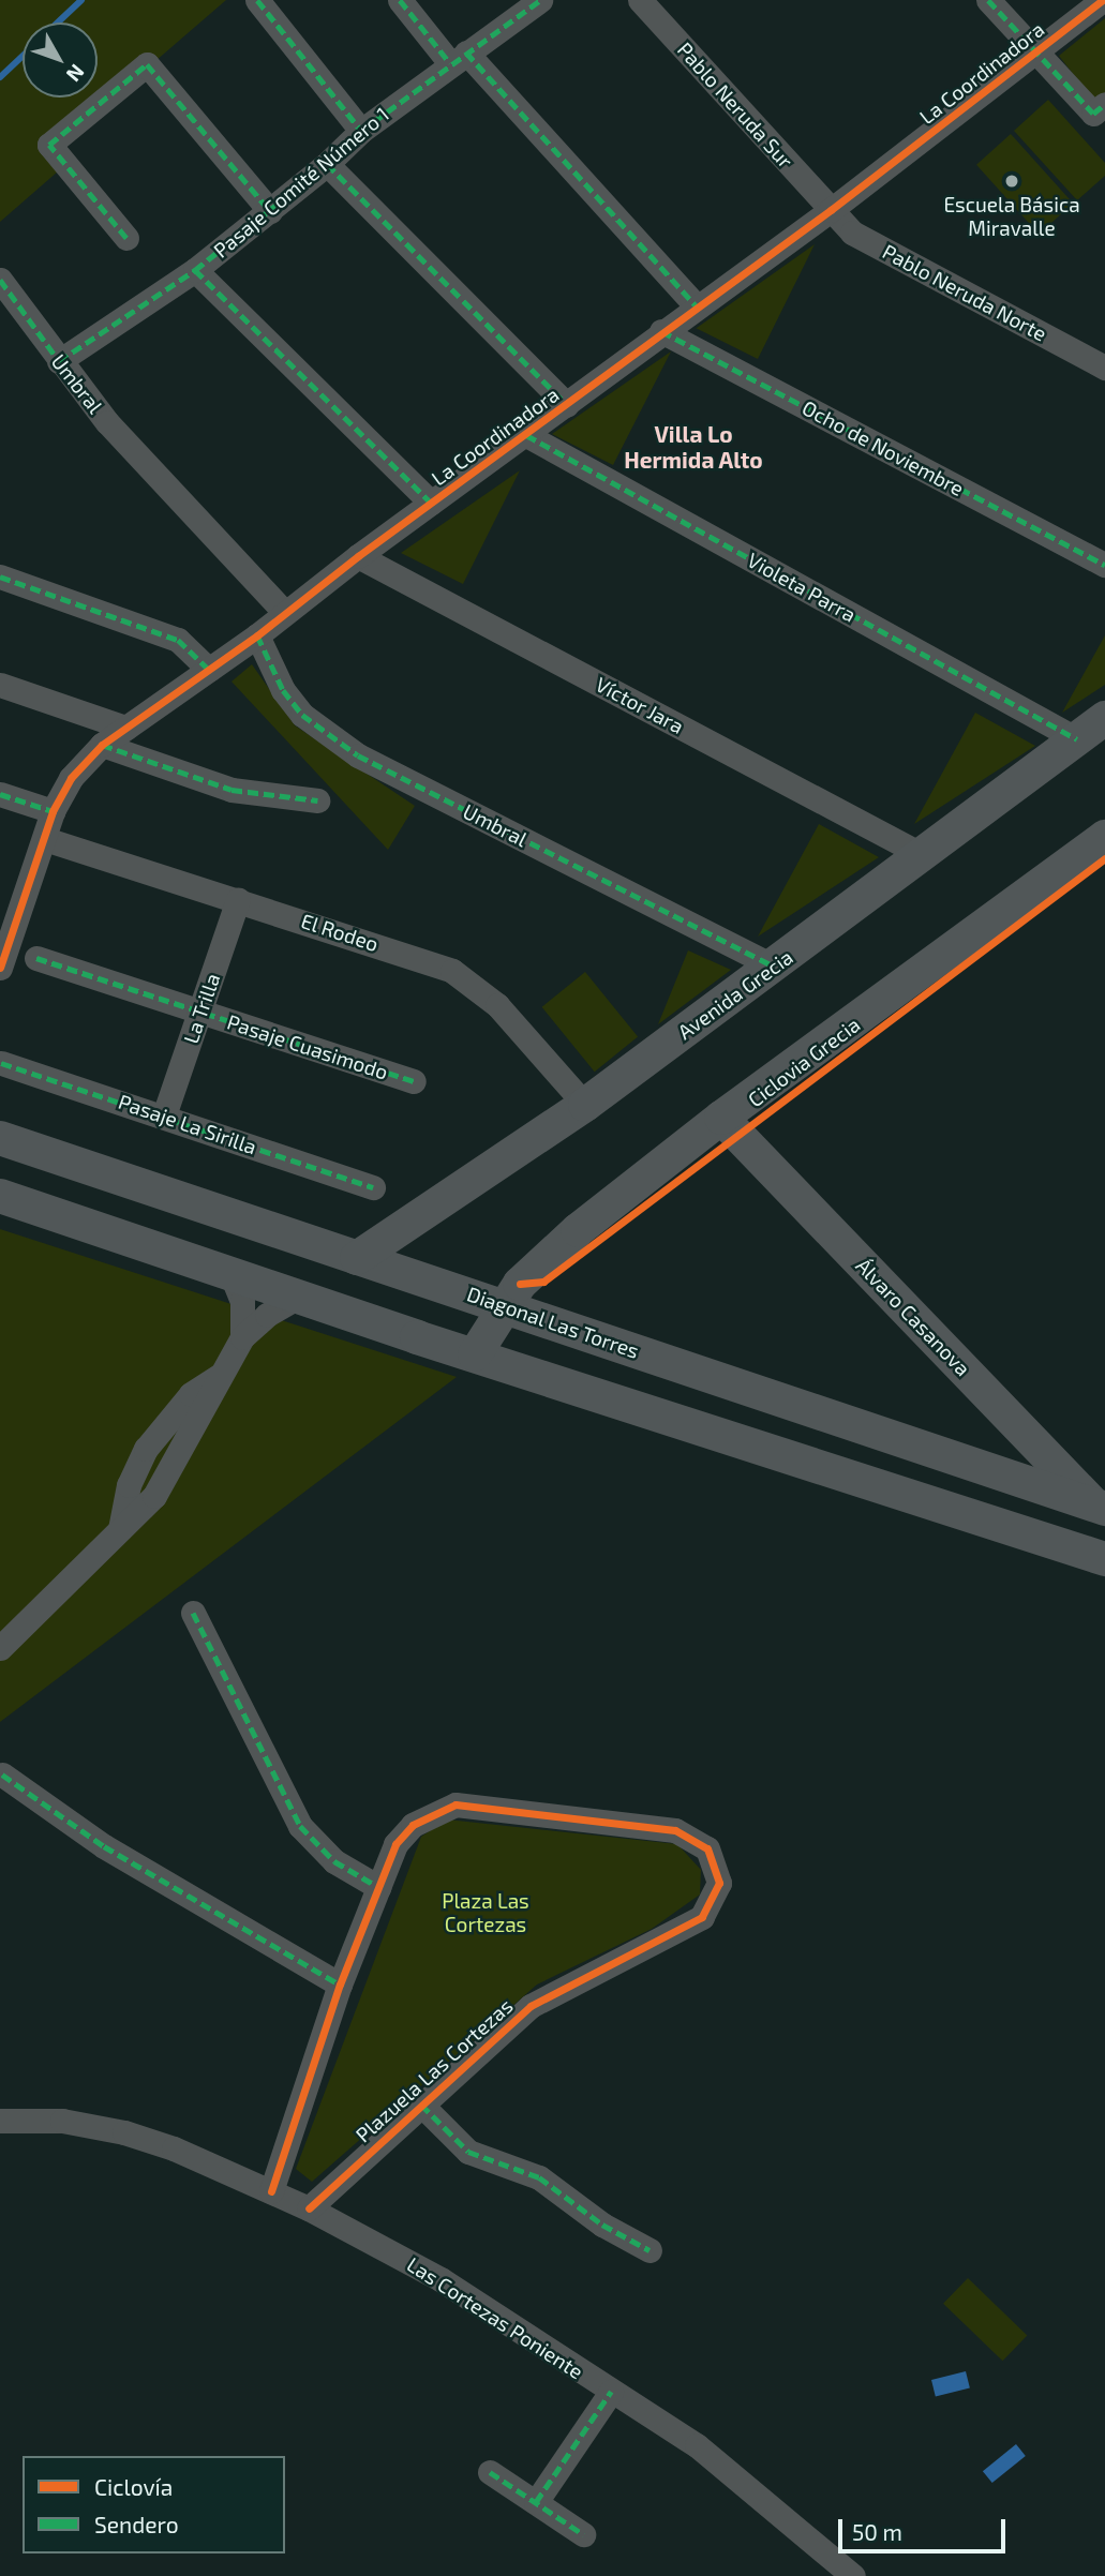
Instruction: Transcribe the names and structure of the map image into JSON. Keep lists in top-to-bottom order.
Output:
{
  "streets": {
    "main road": ["Avenida Grecia", "Álvaro Casanova", "Diagonal Las Torres"],
    "street": [
      "La Coordinadora",
      "Pablo Neruda Sur",
      "Pasaje Comité Número 1",
      "Pablo Neruda Norte",
      "Umbral",
      "Ocho de Noviembre",
      "Violeta Parra",
      "Víctor Jara",
      "El Rodeo",
      "La Trilla",
      "Pasaje Cuasimodo",
      "Pasaje La Sirilla",
      "Plazuela Las Cortezas",
      "Las Cortezas Poniente"
    ],
    "cycle path": ["Ciclovia Grecia"]
  },
  "crossings": [
    ["La Coordinadora", "Pablo Neruda Sur"],
    ["La Coordinadora", "Pablo Neruda Norte"],
    ["La Coordinadora", "Umbral"],
    ["La Coordinadora", "Ocho de Noviembre"],
    ["La Coordinadora", "Violeta Parra"],
    ["La Coordinadora", "Víctor Jara"],
    ["La Coordinadora", "El Rodeo"],
    ["Pablo Neruda Sur", "Pablo Neruda Norte"],
    ["Pasaje Comité Número 1", "Umbral"],
    ["Umbral", "Avenida Grecia"],
    ["Violeta Parra", "Avenida Grecia"],
    ["Víctor Jara", "Avenida Grecia"],
    ["El Rodeo", "Avenida Grecia"],
    ["El Rodeo", "La Trilla"],
    ["Avenida Grecia", "Diagonal Las Torres"],
    ["La Trilla", "Pasaje Cuasimodo"],
    ["La Trilla", "Pasaje La Sirilla"],
    ["Álvaro Casanova", "Diagonal Las Torres"],
    ["Plazuela Las Cortezas", "Las Cortezas Poniente"]
  ],
  "districts": ["Villa Lo Hermida Alto"],
  "parks": ["Plaza Las Cortezas"],
  "places": ["Escuela Básica Miravalle"],
  "legend": ["Ciclovía", "Sendero"],
  "scale_bar": "50 m",
  "north": "bottom right"
}
